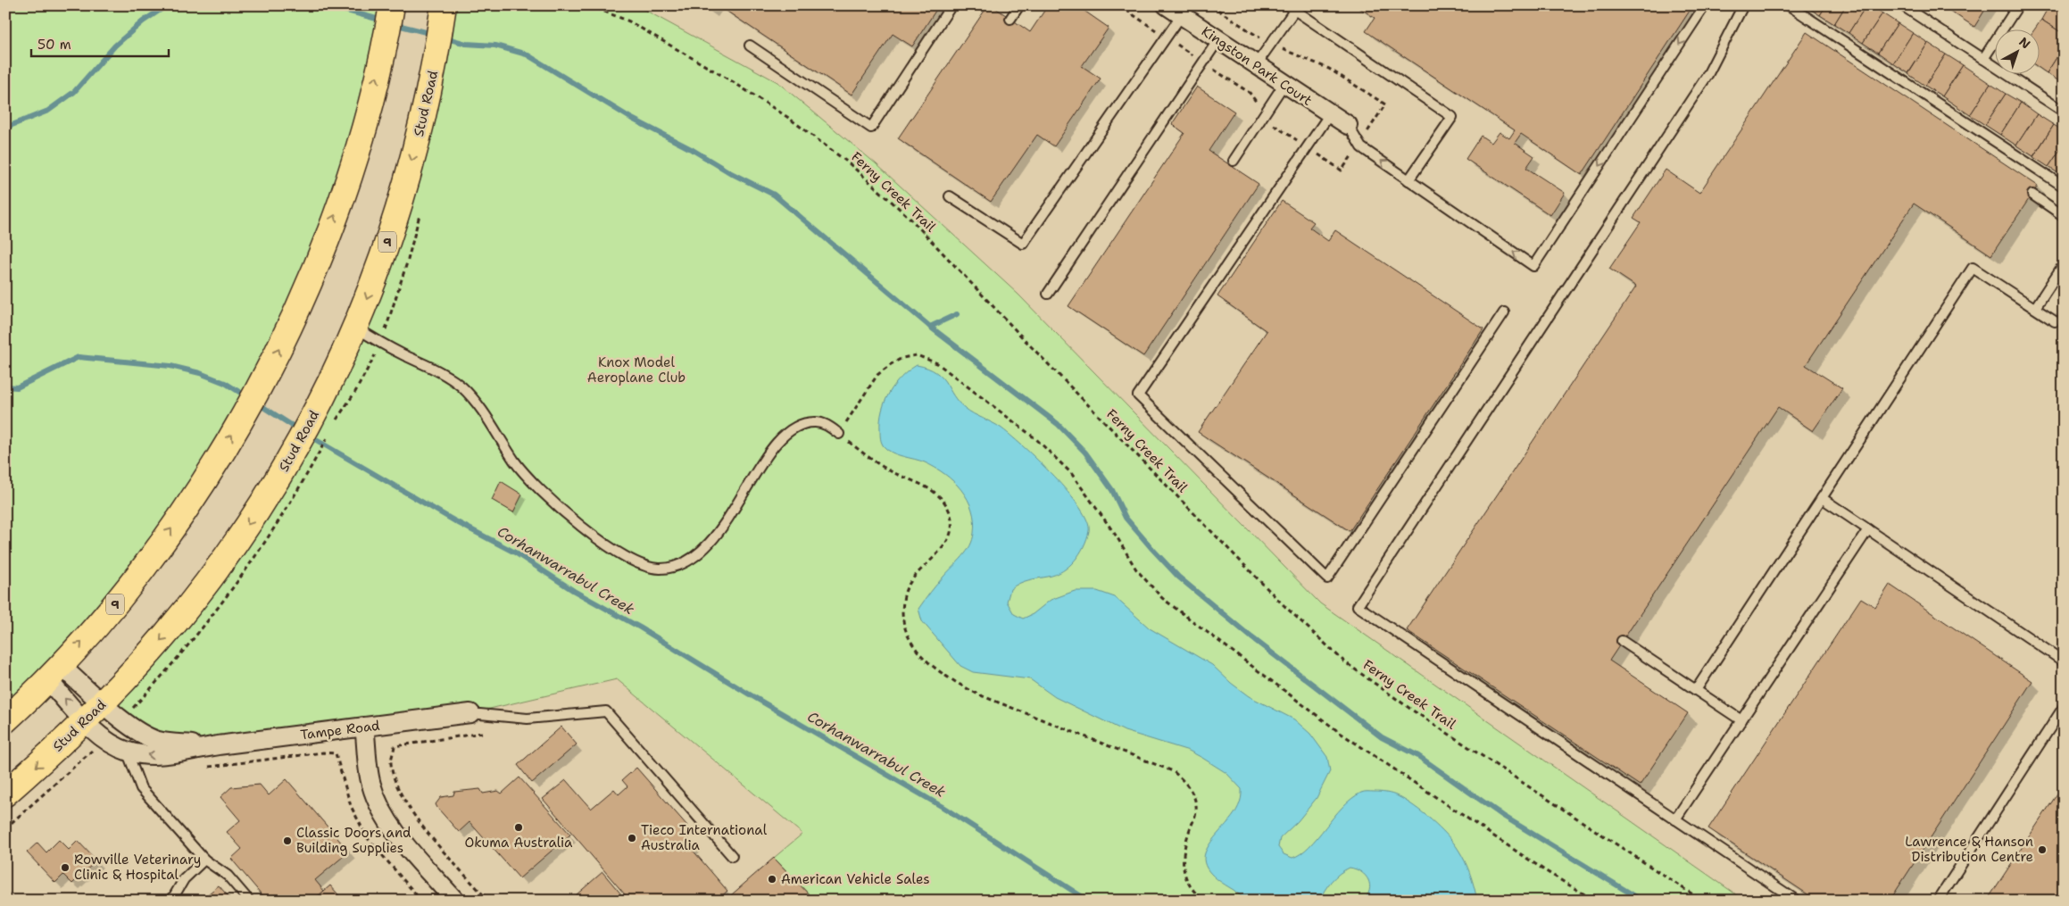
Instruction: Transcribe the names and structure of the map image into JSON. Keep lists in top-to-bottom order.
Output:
{
  "streets": {
    "highway": ["Stud Road", "9"],
    "street": ["Kingston Park Court", "Tampe Road"],
    "path": ["Ferny Creek Trail"]
  },
  "crossings": [
    ["Stud Road", "Tampe Road"],
    ["9", "Tampe Road"]
  ],
  "water": ["Corhanwarrabul Creek"],
  "parks": ["Knox Model Aeroplane Club"],
  "places": [
    "Okuma Australia",
    "Tieco International Australia",
    "Classic Doors and Building Supplies",
    "Lawrence & Hanson Distribution Centre",
    "Rowville Veterinary Clinic & Hospital",
    "American Vehicle Sales"
  ],
  "scale_bar": "50 m",
  "north": "top right"
}
